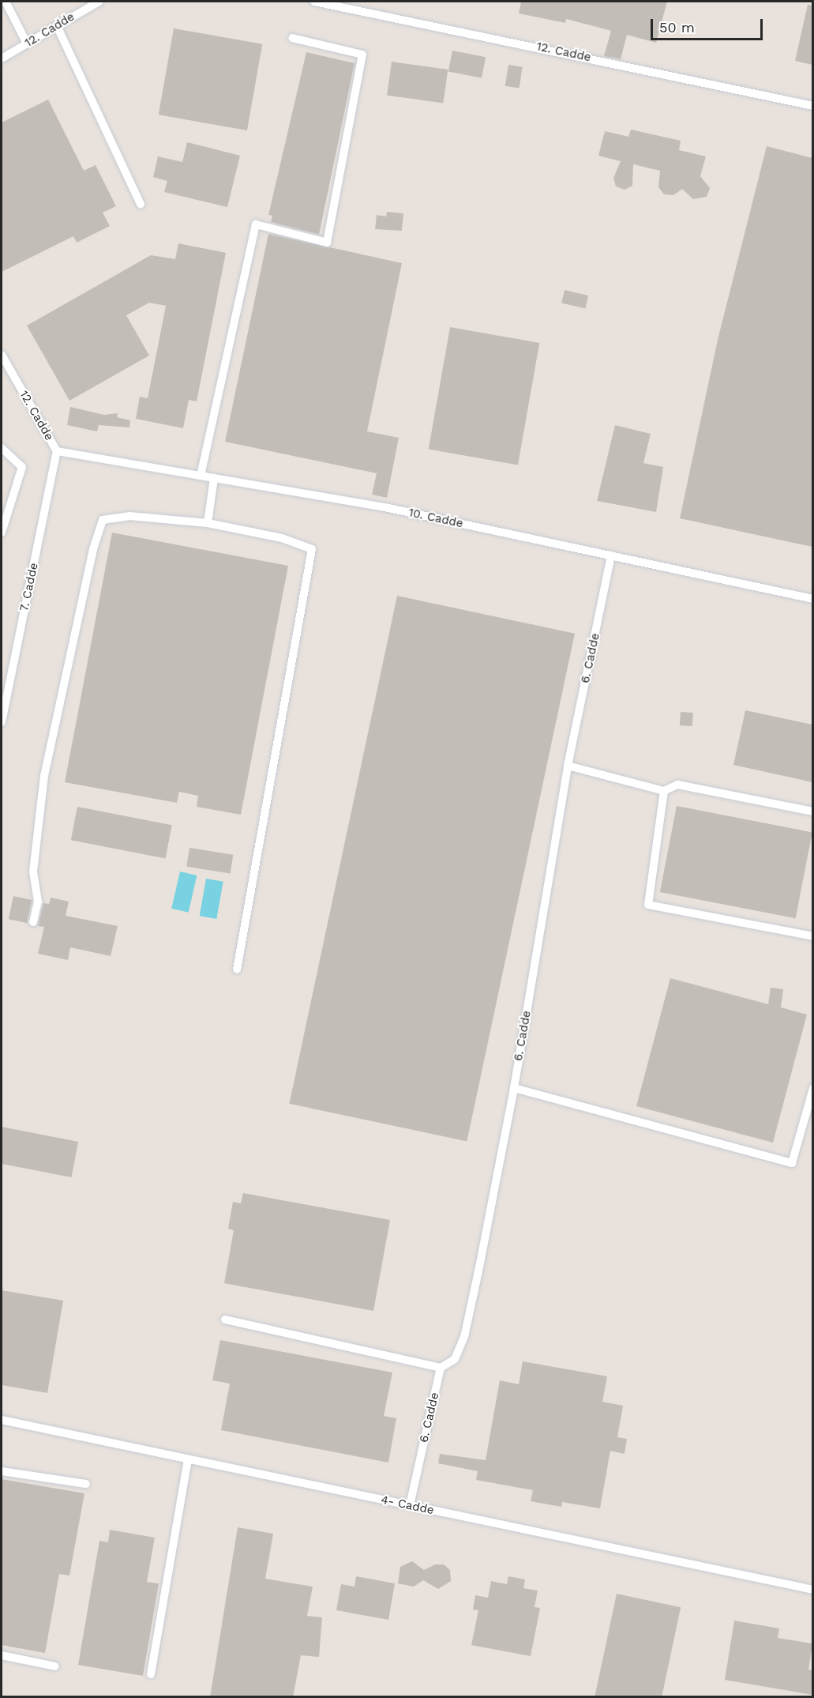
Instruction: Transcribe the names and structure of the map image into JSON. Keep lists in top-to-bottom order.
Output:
{
  "streets": {
    "lane": [
      "12. Cadde",
      "10. Cadde",
      "7. Cadde",
      "6. Cadde",
      "4- Cadde"
    ]
  },
  "crossings": [
    ["12. Cadde", "10. Cadde"],
    ["12. Cadde", "7. Cadde"],
    ["10. Cadde", "7. Cadde"],
    ["10. Cadde", "6. Cadde"],
    ["6. Cadde", "4- Cadde"]
  ],
  "scale_bar": "50 m"
}
